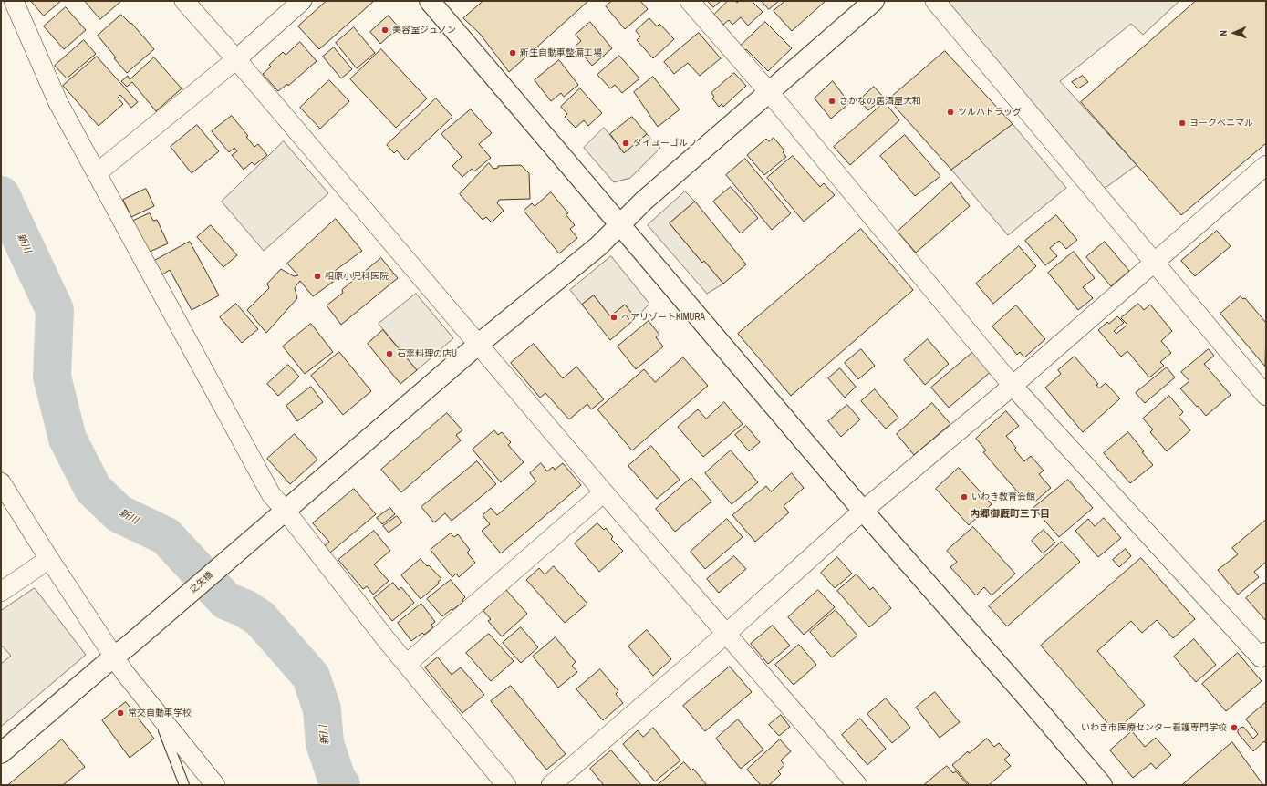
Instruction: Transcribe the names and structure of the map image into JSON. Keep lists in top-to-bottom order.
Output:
{
  "streets": {
    "street": ["之矢橋"]
  },
  "districts": ["内郷御厩町三丁目"],
  "water": ["新川"],
  "places": [
    "美容室ジュノン",
    "新生自動車整備工場",
    "さかなの居酒屋大和",
    "ツルハドラッグ",
    "ヨークベニマル",
    "ダイユーゴルフ",
    "相原小児科医院",
    "ヘアリゾートKIMURA",
    "石窯料理の店U",
    "いわき教育会館",
    "常交自動車学校",
    "いわき市医療センター看護専門学校"
  ],
  "north": "left"
}
